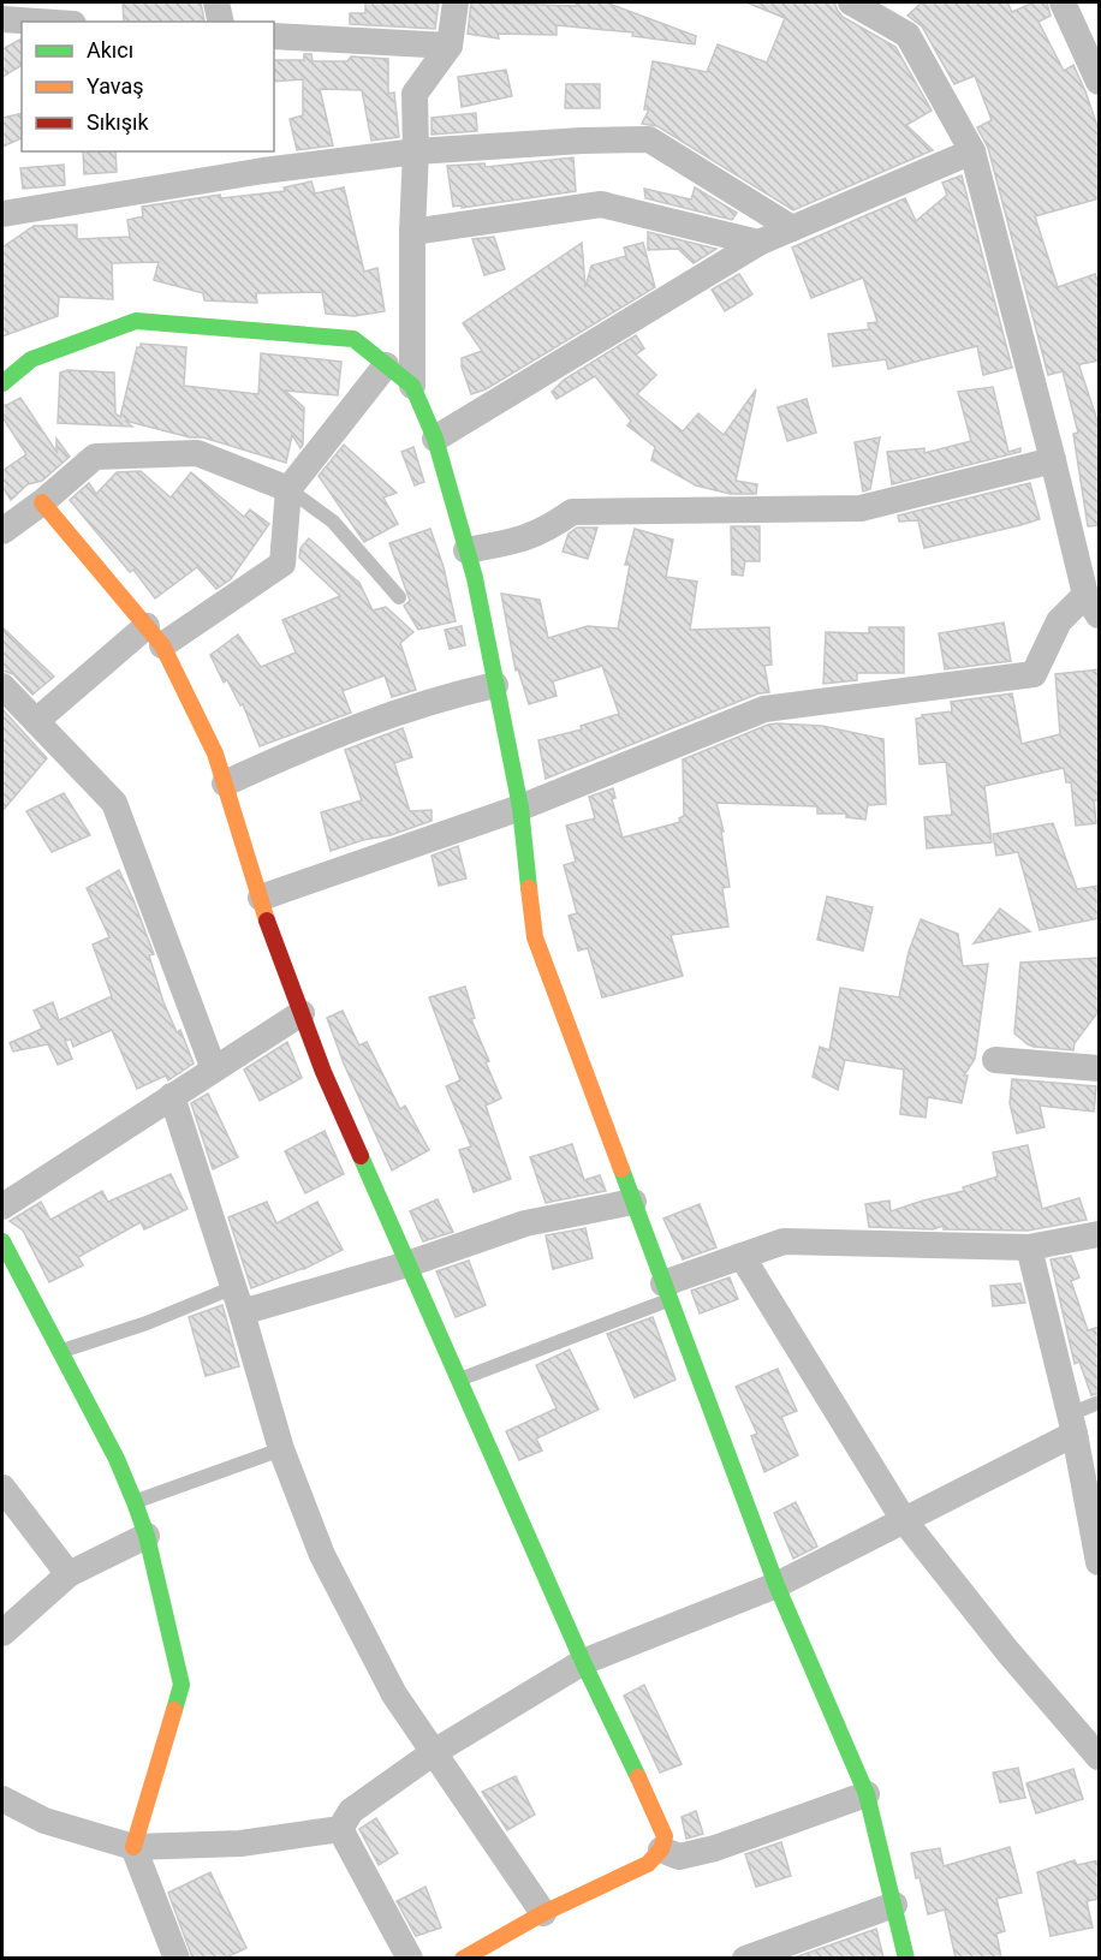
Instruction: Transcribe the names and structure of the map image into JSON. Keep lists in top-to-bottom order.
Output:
{
  "legend": ["Akıcı", "Yavaş", "Sıkışık"]
}
